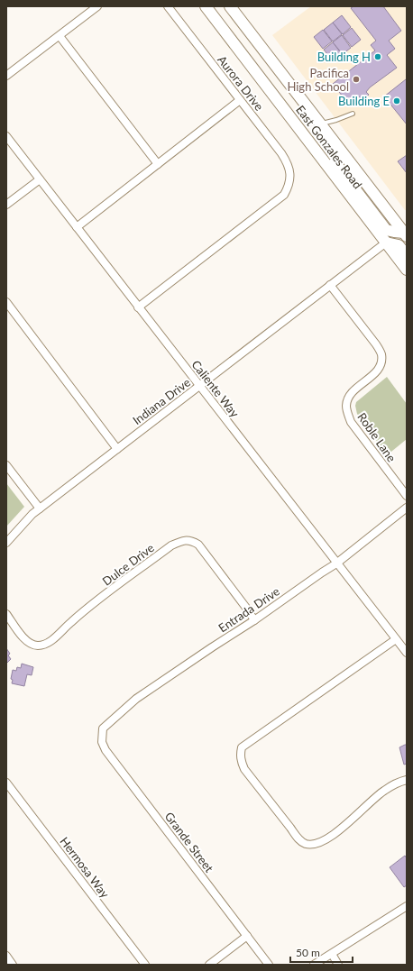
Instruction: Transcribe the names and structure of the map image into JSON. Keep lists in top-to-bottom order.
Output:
{
  "streets": {
    "main road": ["East Gonzales Road"],
    "street": [
      "Aurora Drive",
      "Caliente Way",
      "Indiana Drive",
      "Roble Lane",
      "Dulce Drive",
      "Entrada Drive",
      "Grande Street",
      "Hermosa Way"
    ]
  },
  "crossings": [
    ["Aurora Drive", "Caliente Way"],
    ["East Gonzales Road", "Indiana Drive"],
    ["Caliente Way", "Indiana Drive"],
    ["Caliente Way", "Entrada Drive"],
    ["Indiana Drive", "Roble Lane"],
    ["Dulce Drive", "Entrada Drive"],
    ["Entrada Drive", "Grande Street"]
  ],
  "places": ["Building H", "Pacifica High School", "Building E"],
  "scale_bar": "50 m"
}
